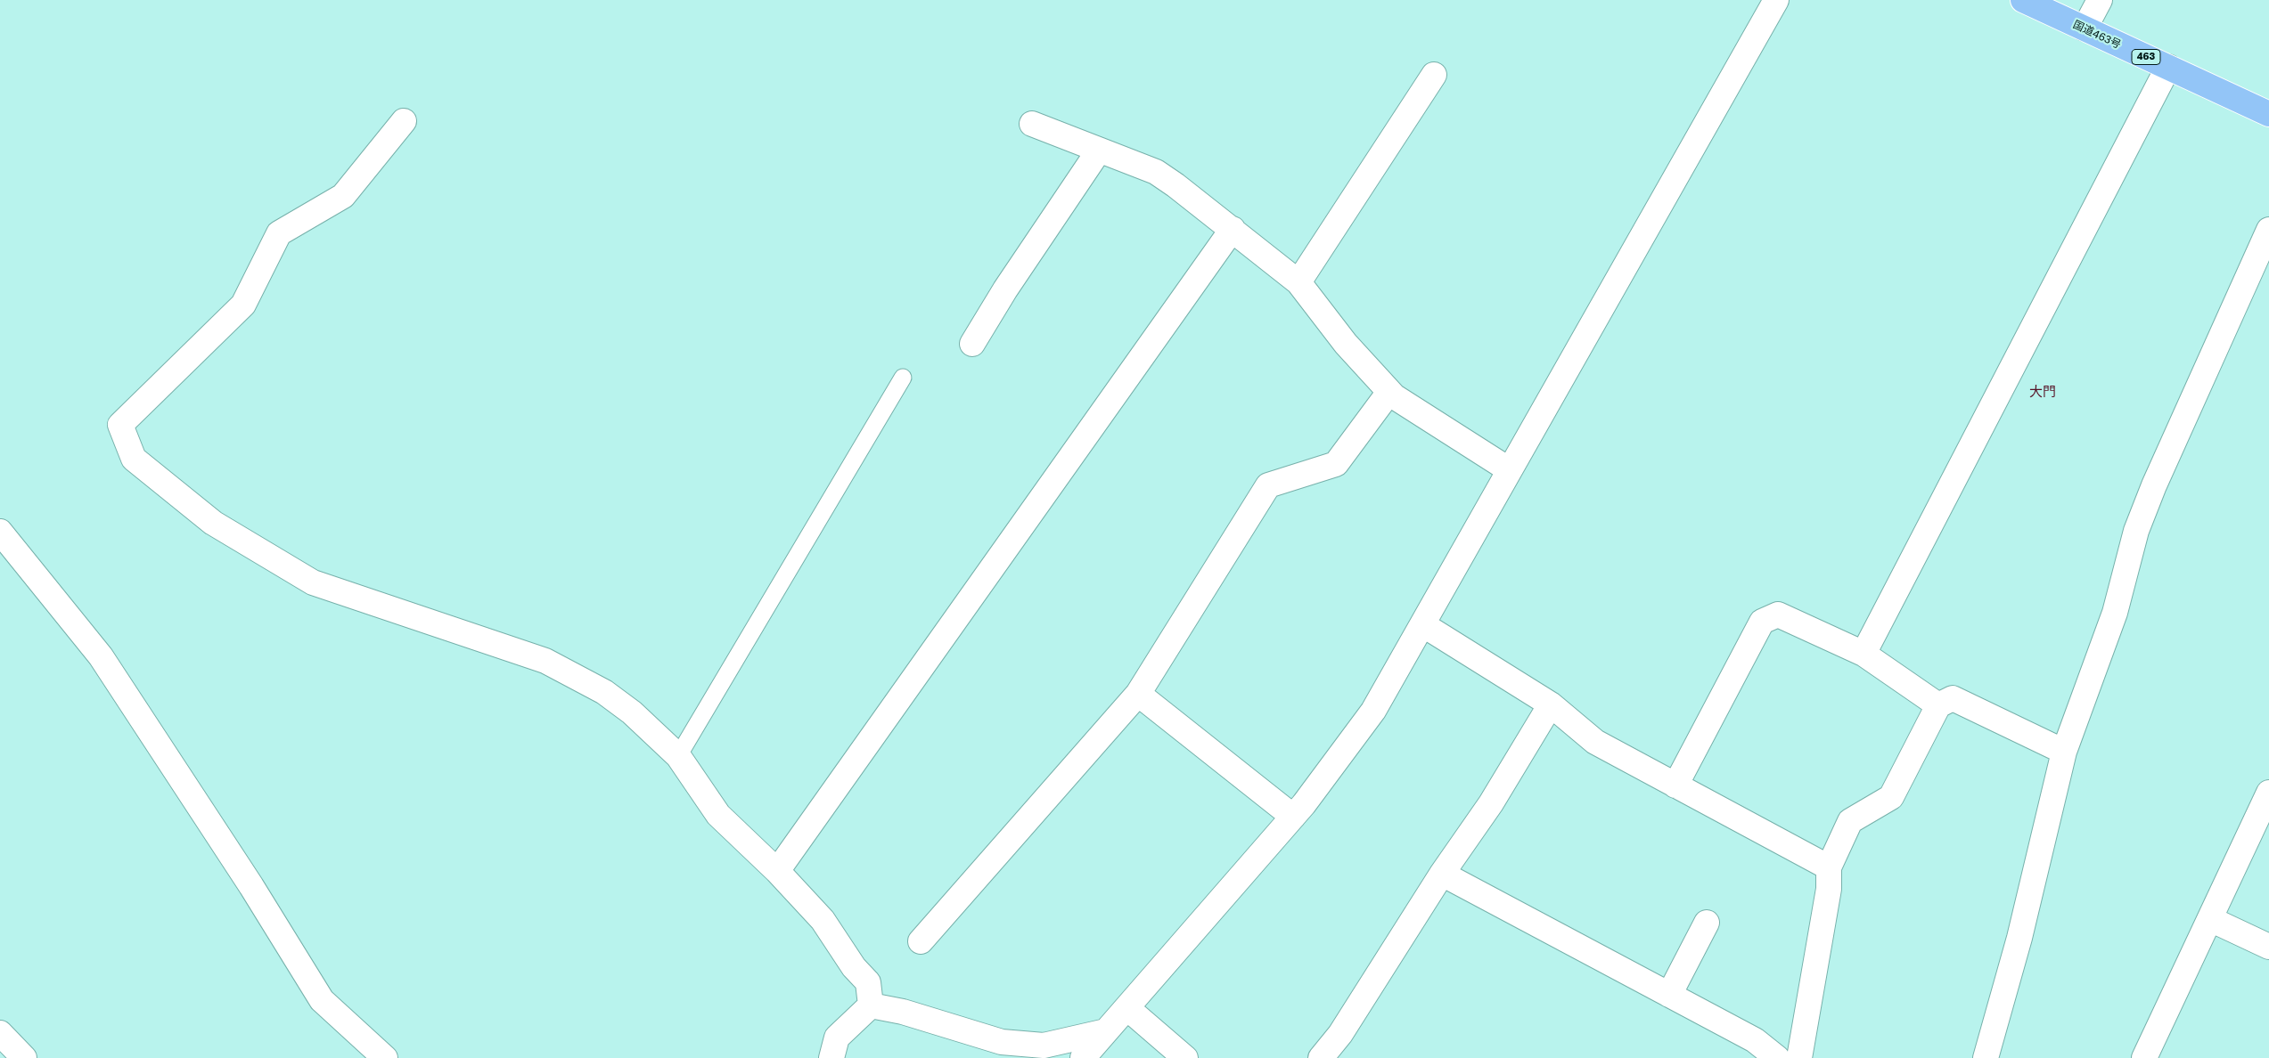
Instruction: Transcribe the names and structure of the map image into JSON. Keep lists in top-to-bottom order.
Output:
{
  "streets": {
    "highway": ["国道463号", "463"]
  },
  "districts": ["大門"]
}
